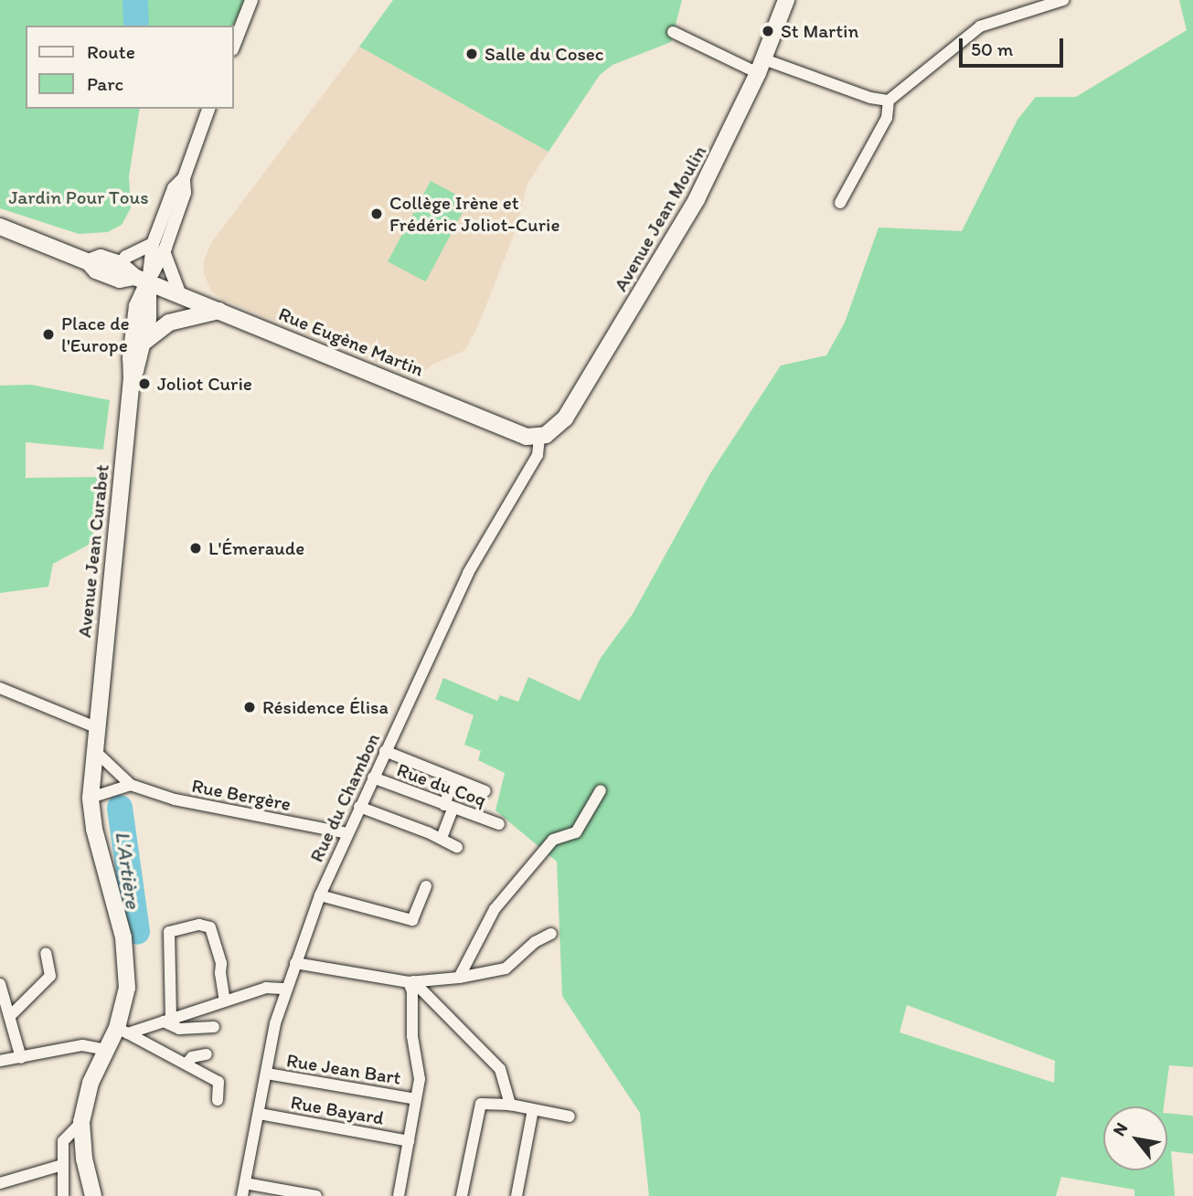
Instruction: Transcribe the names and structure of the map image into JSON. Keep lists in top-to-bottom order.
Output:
{
  "streets": {
    "main road": ["Avenue Jean Moulin", "Rue Eugène Martin", "Avenue Jean Curabet"],
    "street": [
      "Rue du Coq",
      "Rue Bergère",
      "Rue du Chambon",
      "Rue Jean Bart",
      "Rue Bayard"
    ]
  },
  "crossings": [
    ["Avenue Jean Moulin", "Rue Eugène Martin"],
    ["Avenue Jean Moulin", "Rue du Chambon"],
    ["Rue Eugène Martin", "Avenue Jean Curabet"],
    ["Rue Eugène Martin", "Rue du Chambon"],
    ["Avenue Jean Curabet", "Rue Bergère"],
    ["Rue du Coq", "Rue du Chambon"],
    ["Rue Bergère", "Rue du Chambon"],
    ["Rue du Chambon", "Rue Jean Bart"],
    ["Rue du Chambon", "Rue Bayard"]
  ],
  "water": ["L'Artière"],
  "parks": ["Jardin Pour Tous"],
  "places": [
    "St Martin",
    "Salle du Cosec",
    "Collège Irène et Frédéric Joliot-Curie",
    "Place de l'Europe",
    "Joliot Curie",
    "L'Émeraude",
    "Résidence Élisa"
  ],
  "legend": ["Route", "Parc"],
  "scale_bar": "50 m",
  "north": "top left"
}
